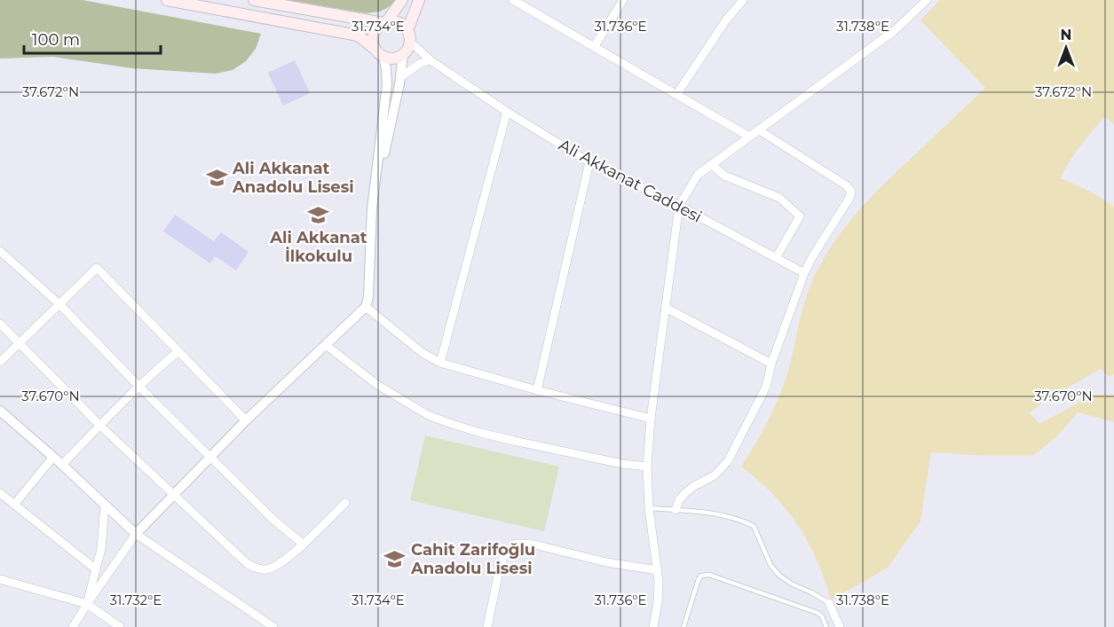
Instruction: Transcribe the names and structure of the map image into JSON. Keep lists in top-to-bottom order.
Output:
{
  "streets": {
    "street": ["Ali Akkanat Caddesi"]
  },
  "places": {
    "school or university": ["Ali Akkanat Anadolu Lisesi", "Ali Akkanat İlkokulu", "Cahit Zarifoğlu Anadolu Lisesi"]
  },
  "scale_bar": "100 m",
  "north": "top",
  "coordinates": [
    "31.734°E",
    "31.736°E",
    "31.738°E",
    "37.672°N",
    "37.670°N",
    "31.732°E"
  ]
}
